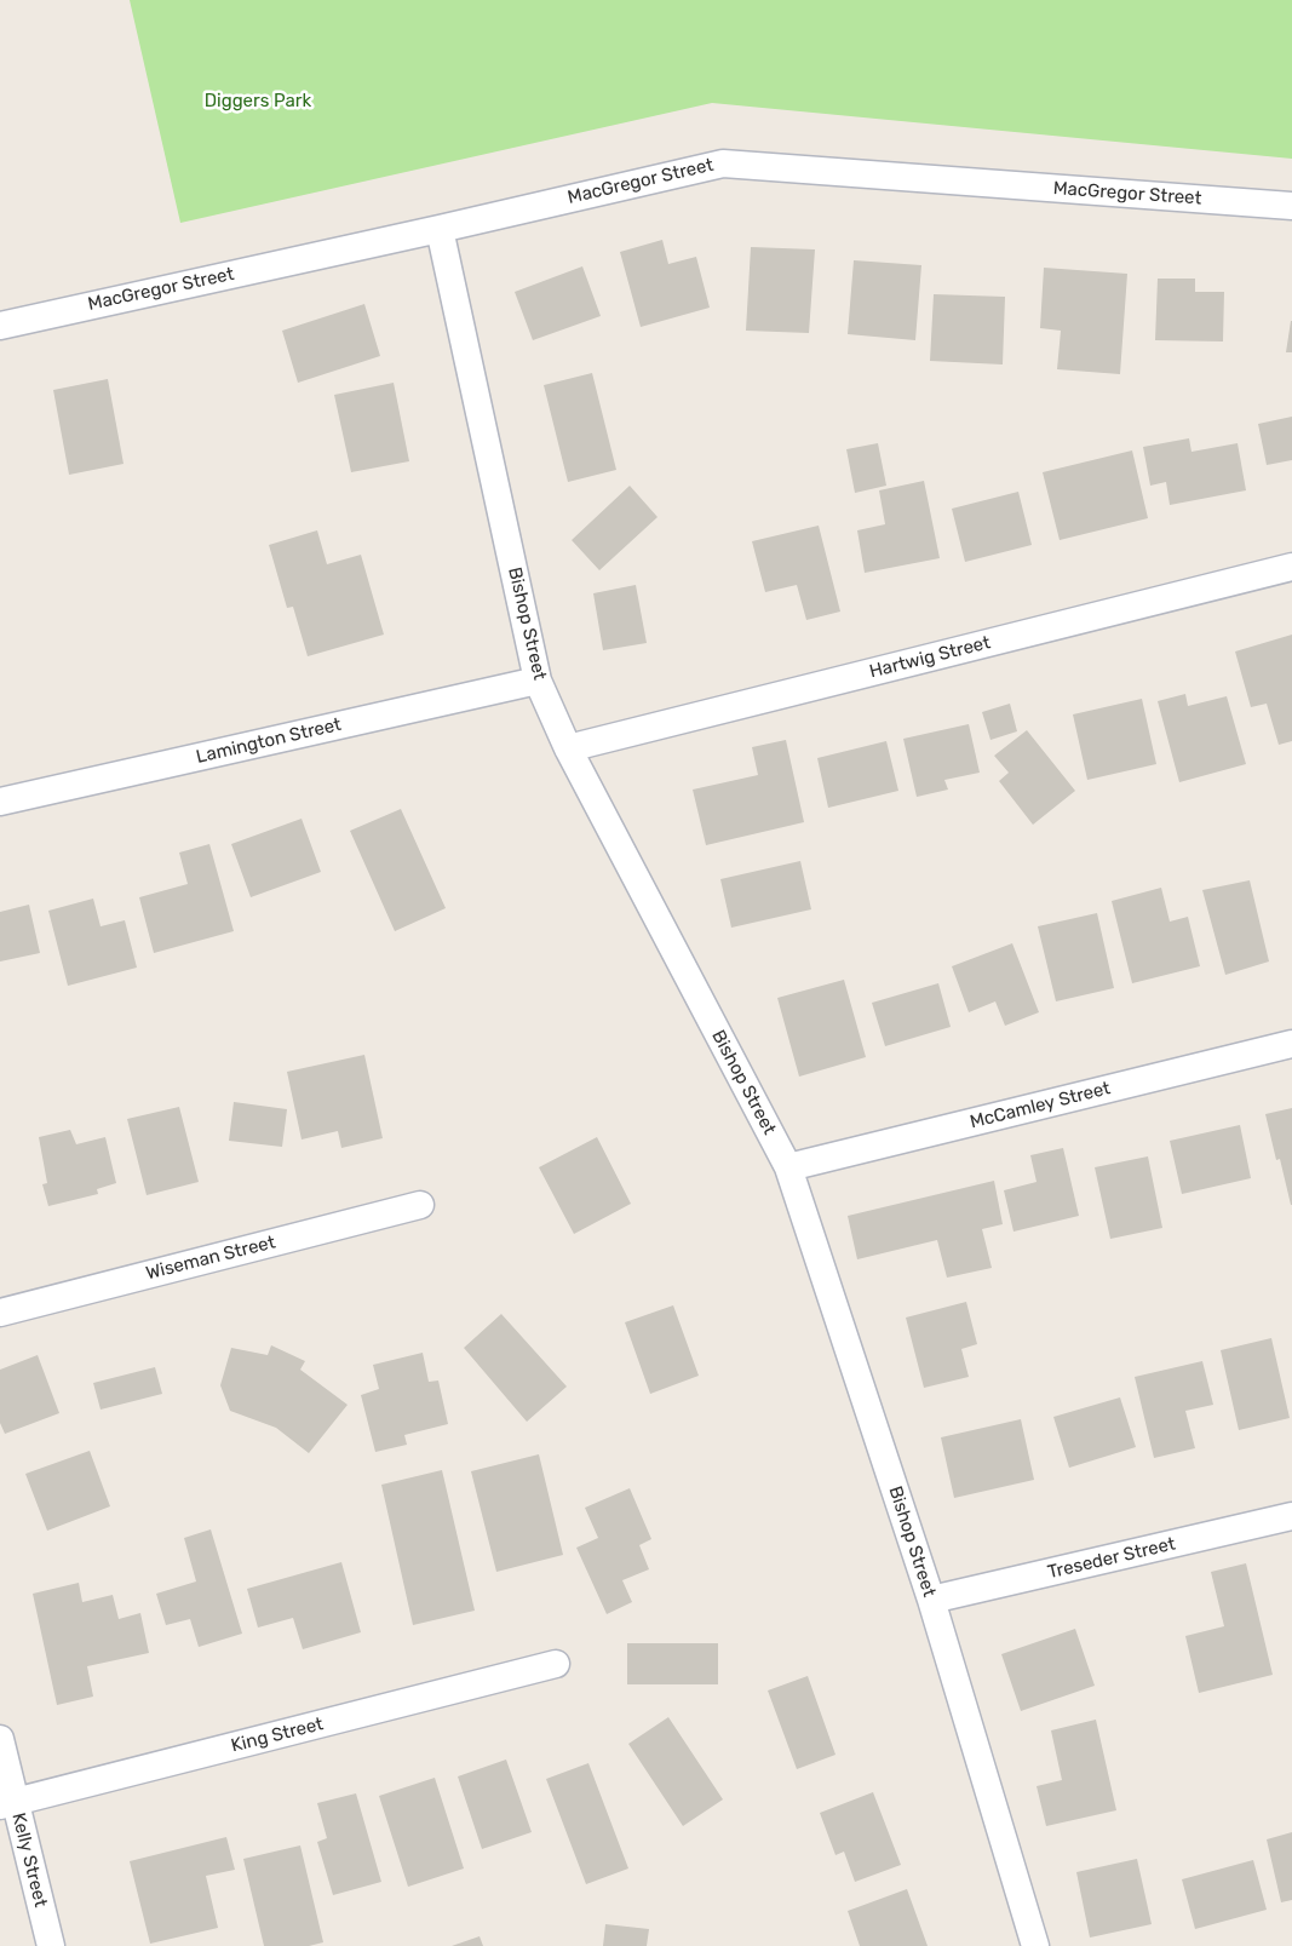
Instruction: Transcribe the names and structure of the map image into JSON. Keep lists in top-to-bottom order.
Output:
{
  "streets": {
    "street": [
      "MacGregor Street",
      "Bishop Street",
      "Hartwig Street",
      "Lamington Street",
      "McCamley Street",
      "Wiseman Street",
      "Treseder Street",
      "King Street",
      "Kelly Street"
    ]
  },
  "crossings": [
    ["MacGregor Street", "Bishop Street"],
    ["Bishop Street", "Hartwig Street"],
    ["Bishop Street", "Lamington Street"],
    ["Bishop Street", "McCamley Street"],
    ["Bishop Street", "Treseder Street"],
    ["King Street", "Kelly Street"]
  ],
  "parks": ["Diggers Park"]
}
